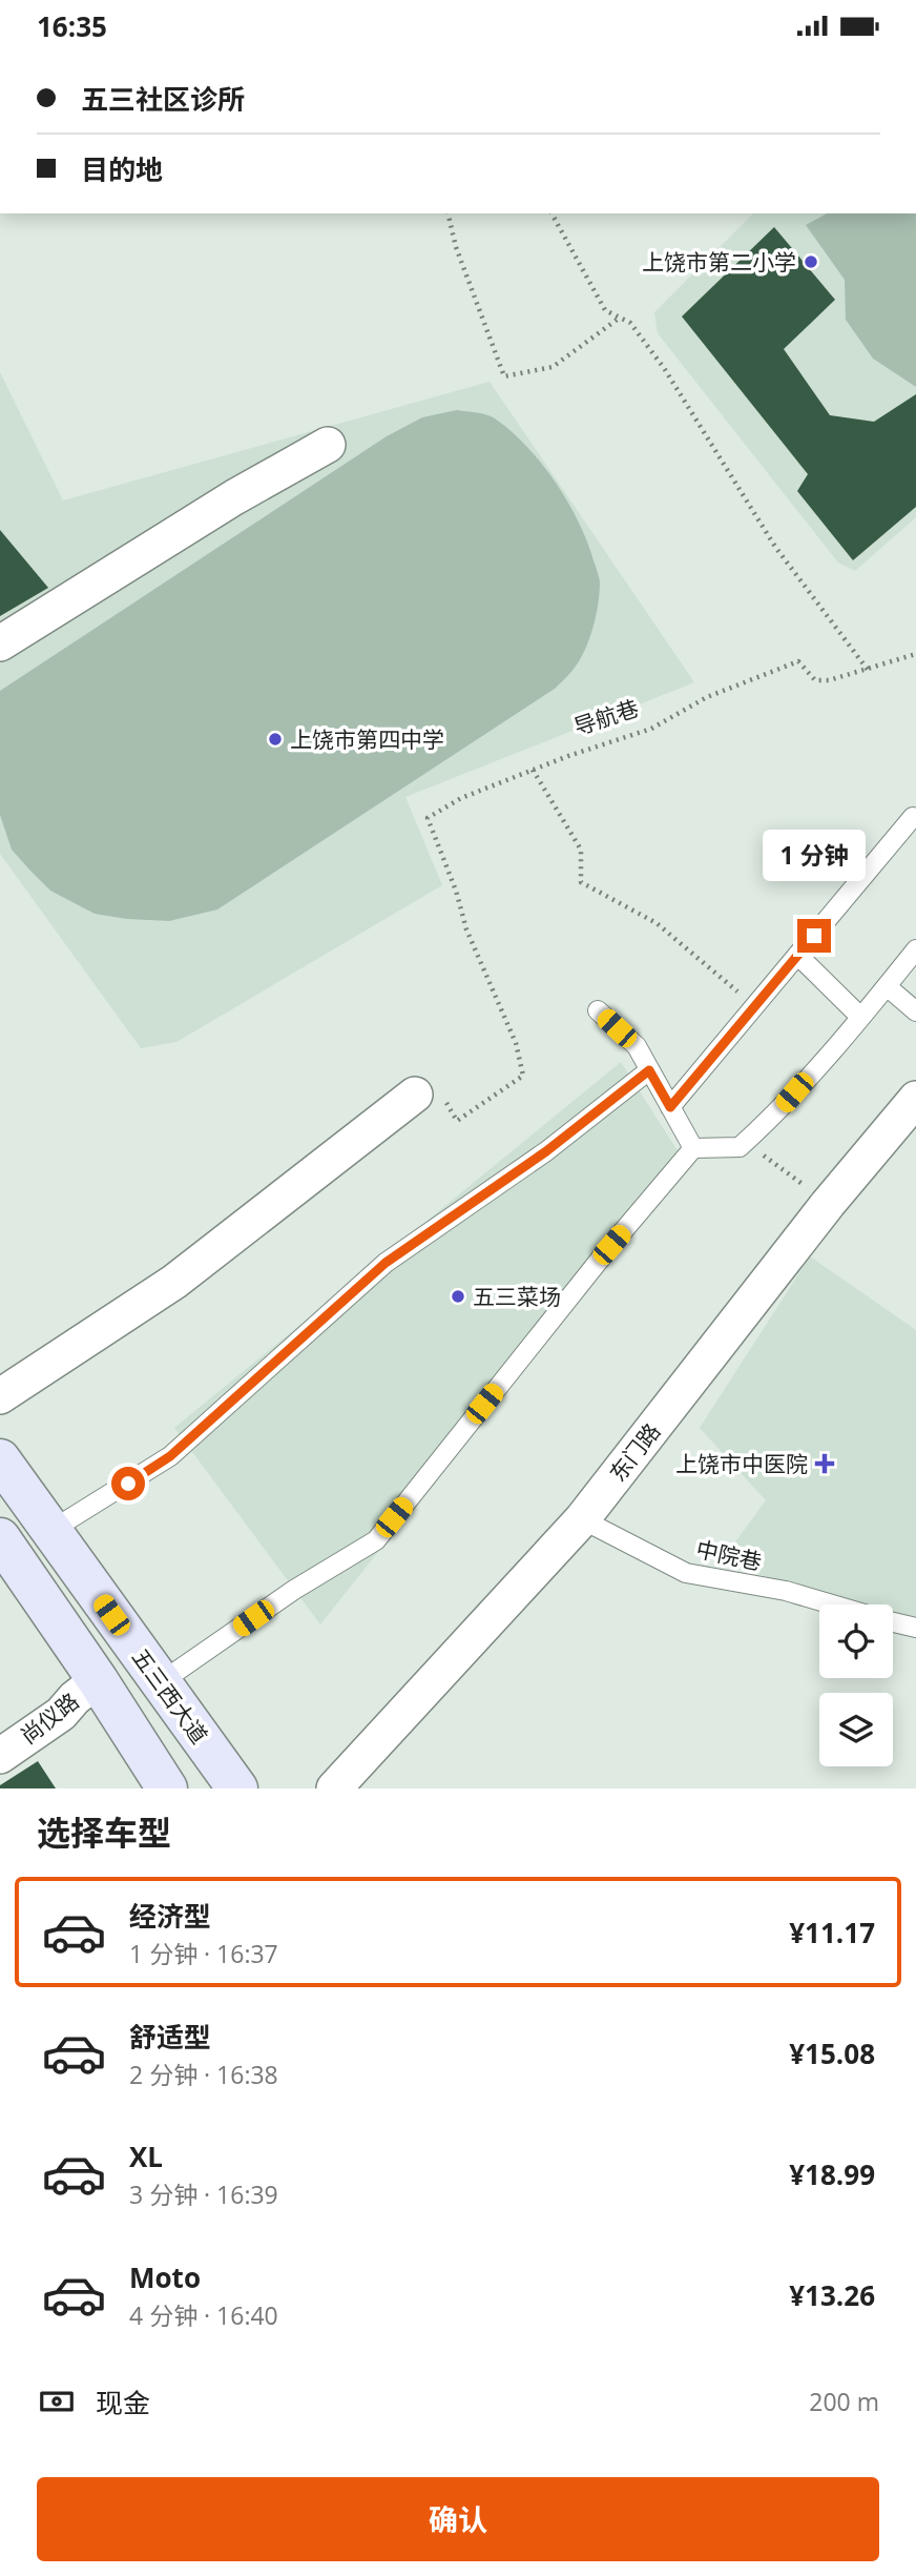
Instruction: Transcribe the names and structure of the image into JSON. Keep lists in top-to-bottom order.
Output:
{
  "streets": {
    "main road": ["五三西大道"],
    "street": ["东门路", "尚仪路"],
    "lane": ["中院巷"],
    "path": ["导航巷"]
  },
  "crossings": [
    ["东门路", "中院巷"]
  ],
  "places": {
    "other": ["上饶市第二小学", "上饶市第四中学", "五三菜场"],
    "health": ["上饶市中医院"]
  },
  "page": {
    "status": "16:35",
    "banner": ["五三社区诊所", "目的地"],
    "bubble": "1 分钟",
    "heading": "选择车型",
    "list": [
      {
        "name": "经济型",
        "note": "1 分钟 · 16:37",
        "value": "¥11.17"
      },
      {
        "name": "舒适型",
        "note": "2 分钟 · 16:38",
        "value": "¥15.08"
      },
      {
        "name": "XL",
        "note": "3 分钟 · 16:39",
        "value": "¥18.99"
      },
      {
        "name": "Moto",
        "note": "4 分钟 · 16:40",
        "value": "¥13.26"
      }
    ],
    "pay": ["现金", "200 m"],
    "buttons": "确认"
  }
}
